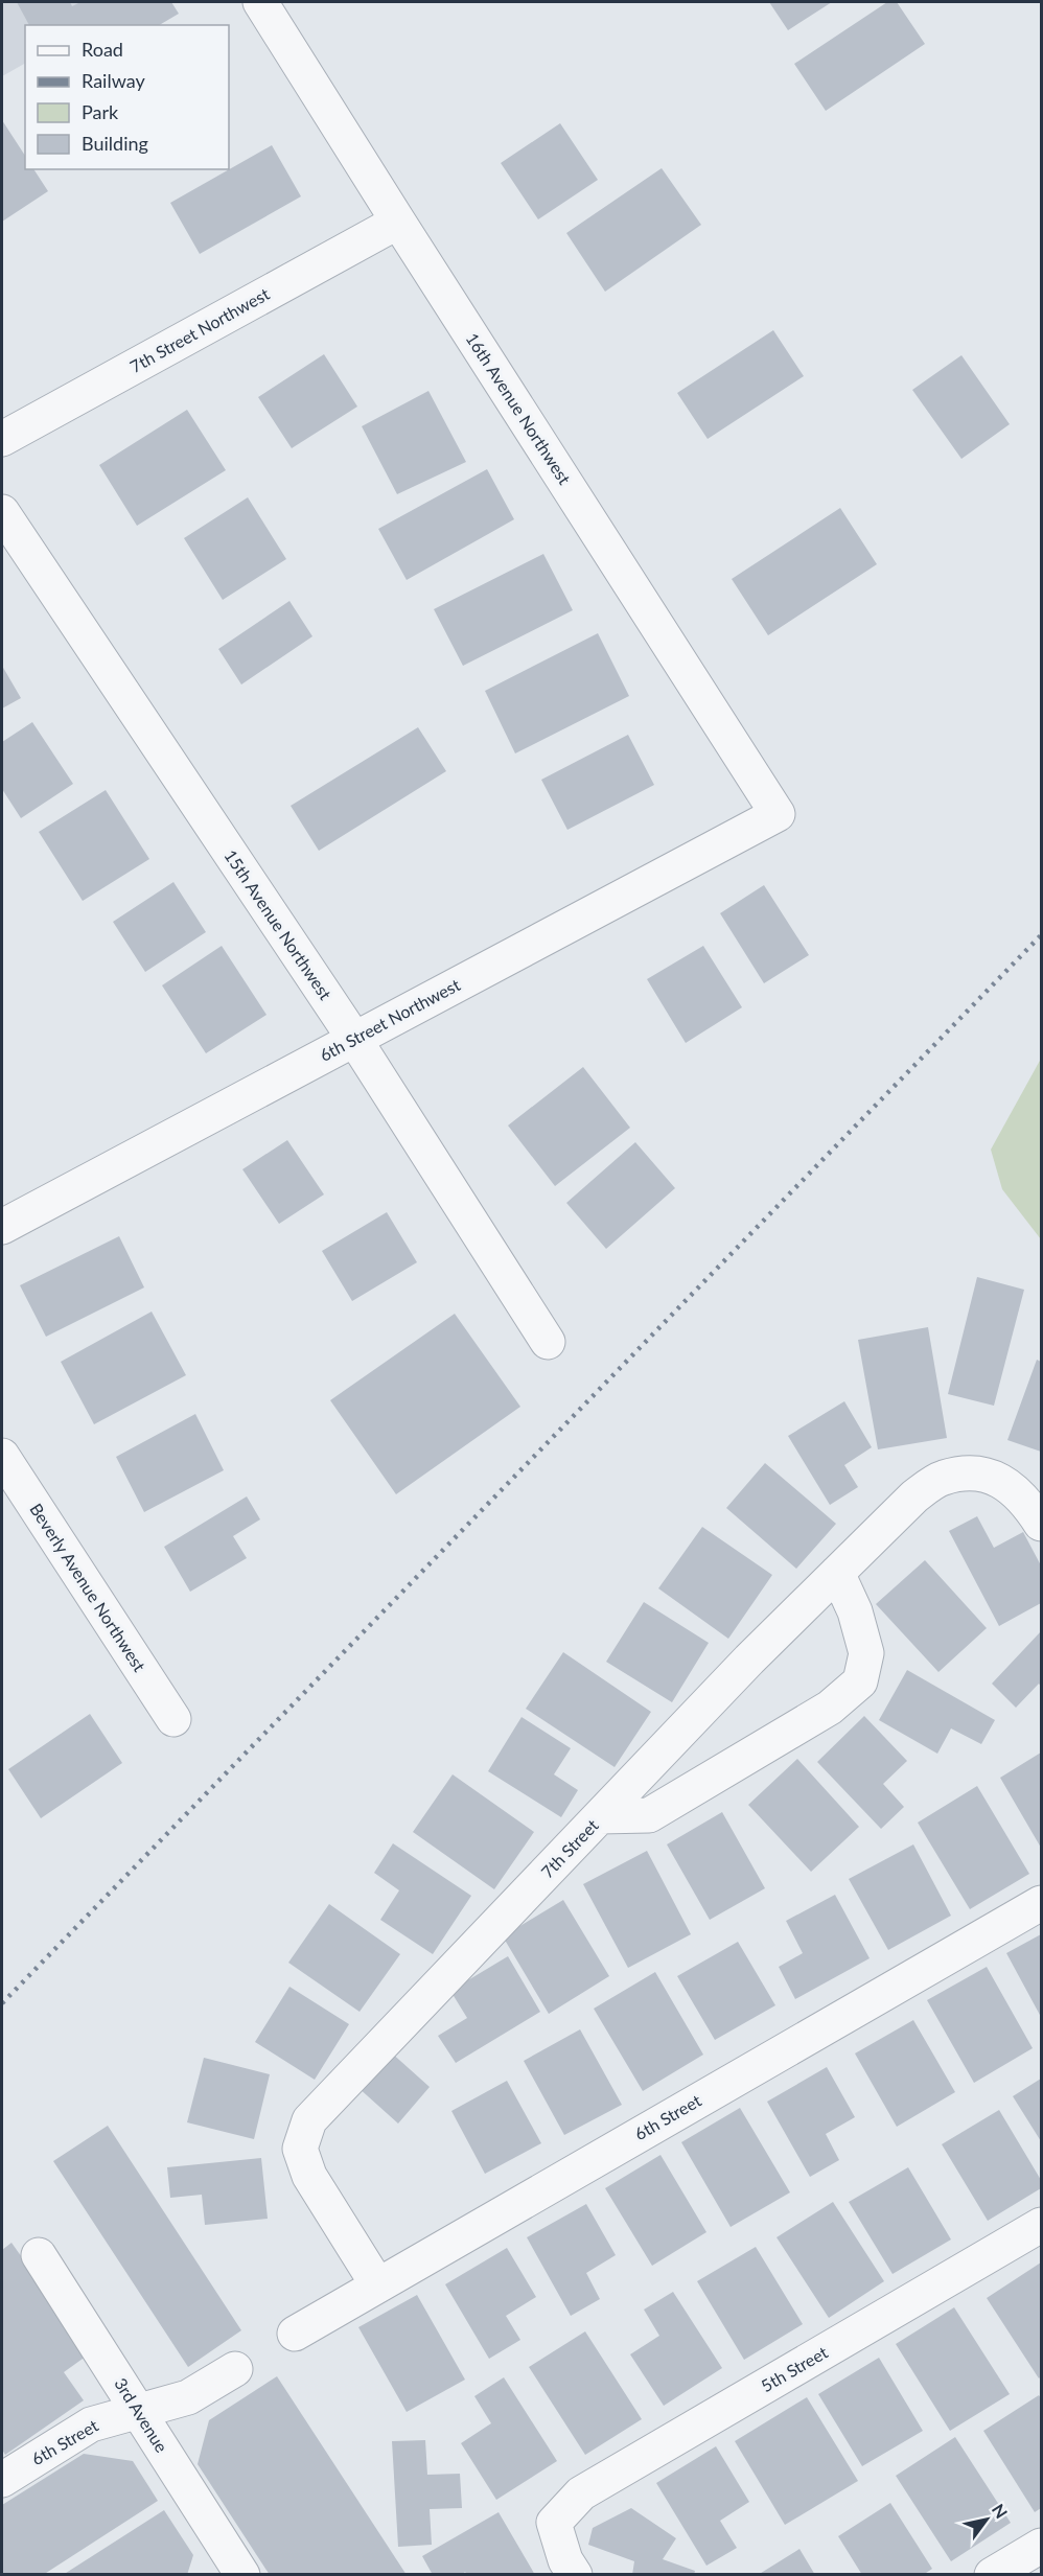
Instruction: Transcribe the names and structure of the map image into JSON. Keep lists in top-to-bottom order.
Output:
{
  "streets": {
    "street": [
      "7th Street Northwest",
      "16th Avenue Northwest",
      "15th Avenue Northwest",
      "6th Street Northwest",
      "Beverly Avenue Northwest",
      "7th Street",
      "6th Street",
      "5th Street",
      "3rd Avenue"
    ]
  },
  "crossings": [
    ["7th Street Northwest", "16th Avenue Northwest"],
    ["16th Avenue Northwest", "6th Street Northwest"],
    ["15th Avenue Northwest", "6th Street Northwest"],
    ["7th Street", "6th Street"],
    ["6th Street", "3rd Avenue"]
  ],
  "legend": [
    "Road",
    "Railway",
    "Park",
    "Building"
  ],
  "north": "top right"
}
